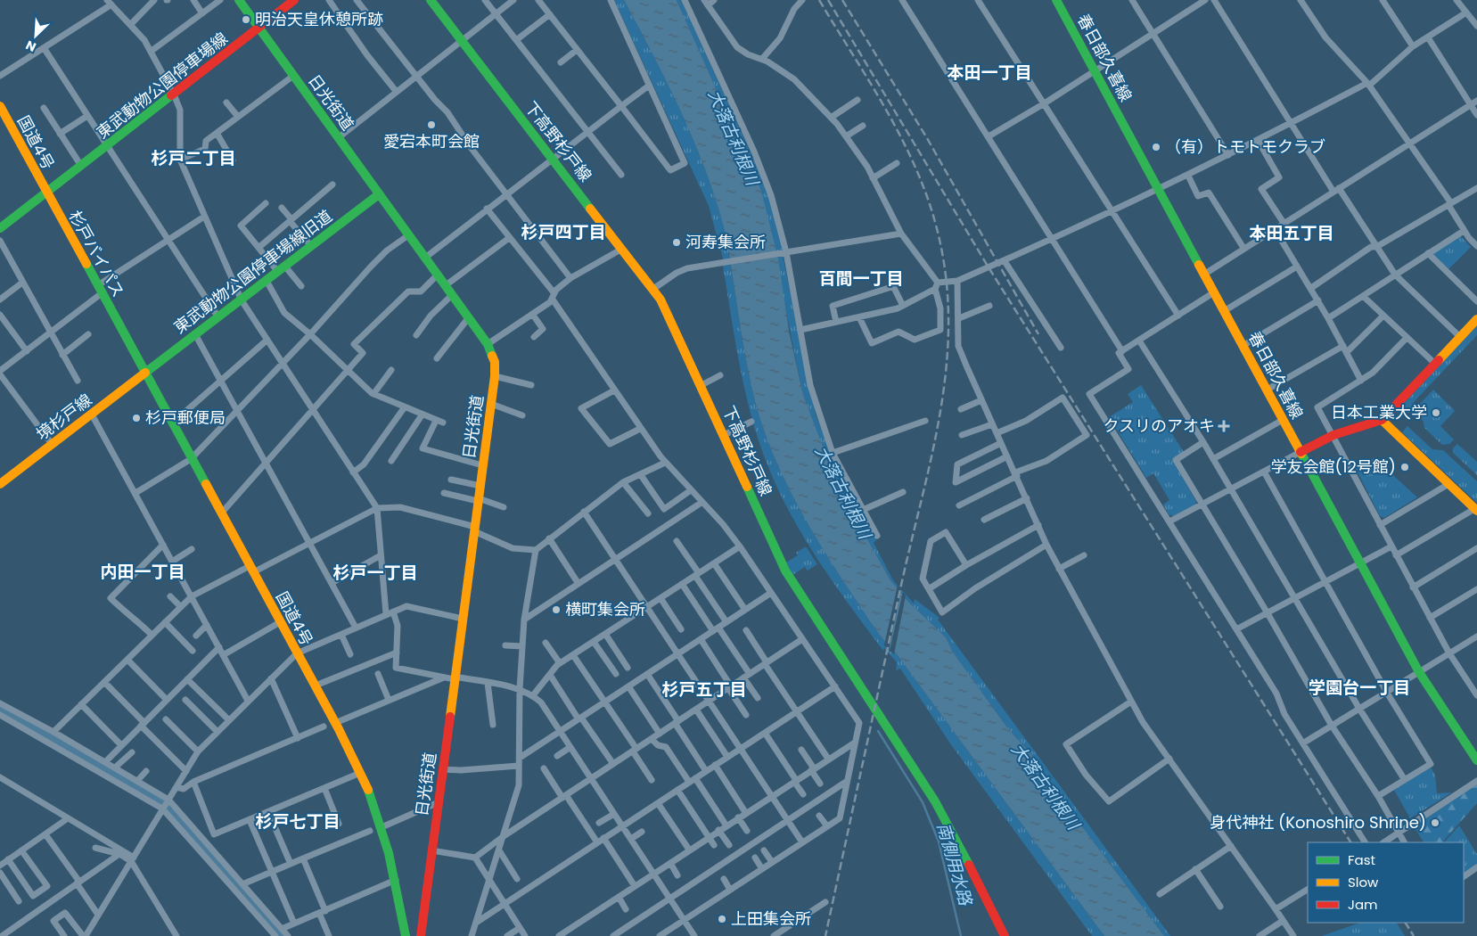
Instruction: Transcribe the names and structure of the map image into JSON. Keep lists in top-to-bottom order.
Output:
{
  "streets": {
    "main road": [
      "春日部久喜線",
      "東武動物公園停車場線",
      "日光街道",
      "下高野杉戸線",
      "国道4号",
      "杉戸バイパス",
      "東武動物公園停車場線旧道",
      "境杉戸線"
    ]
  },
  "crossings": [
    ["東武動物公園停車場線", "日光街道"],
    ["東武動物公園停車場線", "国道4号"],
    ["東武動物公園停車場線", "杉戸バイパス"],
    ["日光街道", "東武動物公園停車場線旧道"],
    ["国道4号", "杉戸バイパス"],
    ["国道4号", "東武動物公園停車場線旧道"],
    ["国道4号", "境杉戸線"],
    ["東武動物公園停車場線旧道", "境杉戸線"]
  ],
  "districts": [
    "本田一丁目",
    "杉戸二丁目",
    "杉戸四丁目",
    "本田五丁目",
    "百間一丁目",
    "内田一丁目",
    "杉戸一丁目",
    "学園台一丁目",
    "杉戸五丁目",
    "杉戸七丁目"
  ],
  "water": ["大落古利根川", "南側用水路"],
  "places": {
    "other": [
      "明治天皇休憩所跡",
      "愛宕本町会館",
      "（有）トモトモクラブ",
      "河寿集会所",
      "日本工業大学",
      "杉戸郵便局",
      "学友会館(12号館)",
      "横町集会所",
      "身代神社 (Konoshiro Shrine)",
      "上田集会所"
    ],
    "health": ["クスリのアオキ"]
  },
  "legend": ["Fast", "Slow", "Jam"],
  "north": "bottom left"
}
